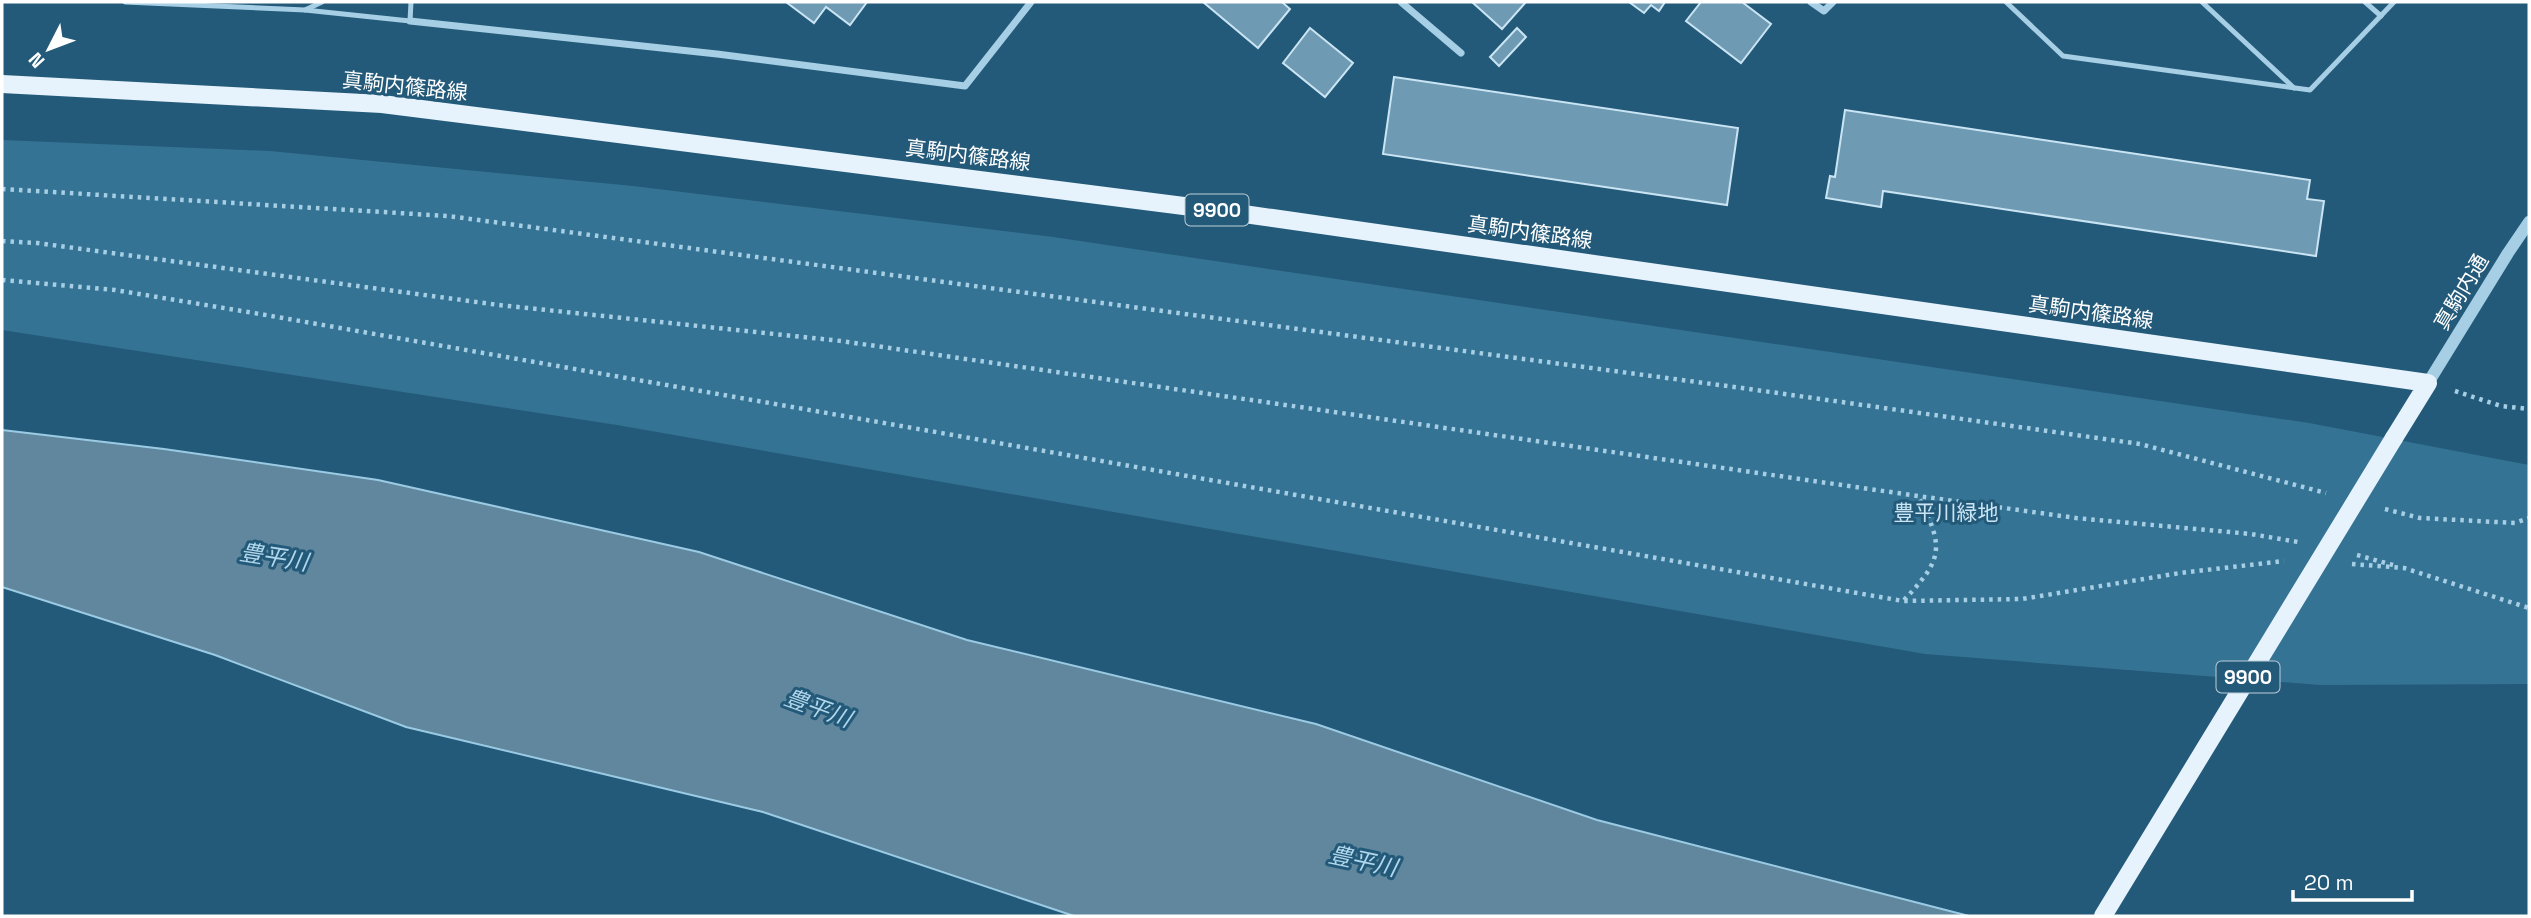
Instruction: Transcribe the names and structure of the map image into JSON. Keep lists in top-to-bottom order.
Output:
{
  "streets": {
    "main road": ["真駒内篠路線", "9900"],
    "street": ["真駒内通"]
  },
  "crossings": [
    ["真駒内篠路線", "9900"],
    ["真駒内篠路線", "真駒内通"],
    ["9900", "真駒内通"]
  ],
  "water": ["豊平川"],
  "parks": ["豊平川緑地"],
  "scale_bar": "20 m",
  "north": "bottom left"
}
